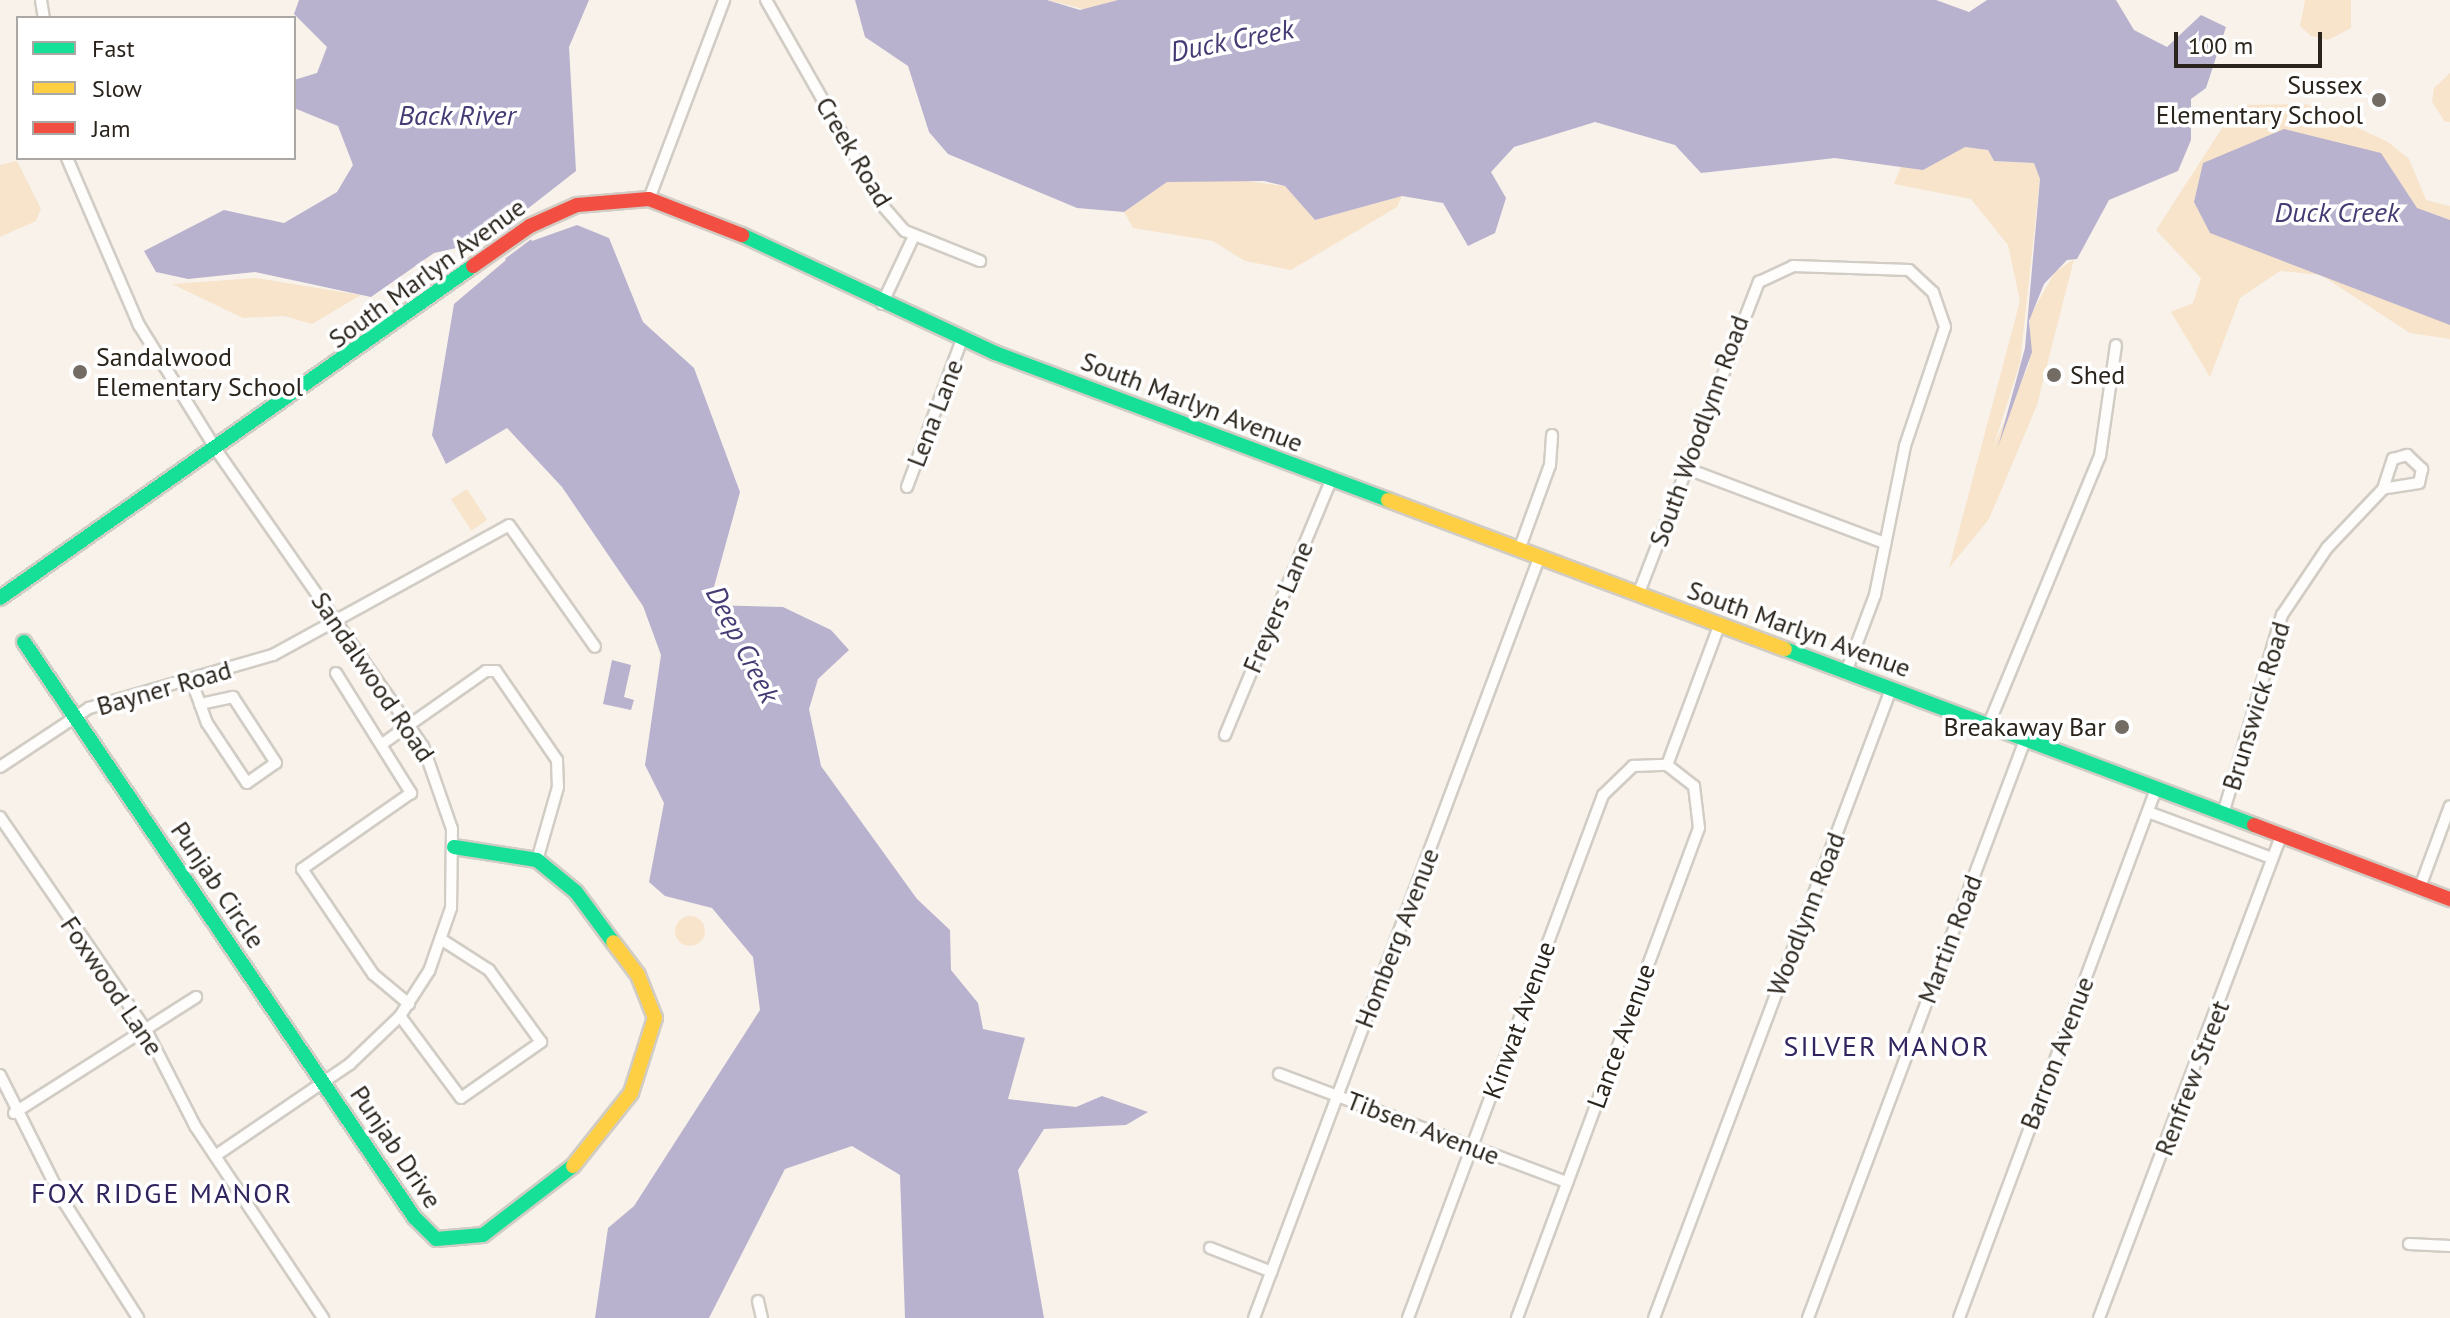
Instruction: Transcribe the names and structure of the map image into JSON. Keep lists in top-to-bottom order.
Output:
{
  "streets": {
    "street": [
      "Creek Road",
      "South Marlyn Avenue",
      "Lena Lane",
      "South Woodlynn Road",
      "Freyers Lane",
      "Sandalwood Road",
      "Bayner Road",
      "Brunswick Road",
      "Punjab Circle",
      "Woodlynn Road",
      "Homberg Avenue",
      "Martin Road",
      "Foxwood Lane",
      "Kinwat Avenue",
      "Lance Avenue",
      "Barron Avenue",
      "Renfrew Street",
      "Tibsen Avenue",
      "Punjab Drive"
    ]
  },
  "crossings": [
    ["South Marlyn Avenue", "Lena Lane"],
    ["South Marlyn Avenue", "South Woodlynn Road"],
    ["South Marlyn Avenue", "Freyers Lane"],
    ["South Marlyn Avenue", "Sandalwood Road"],
    ["South Marlyn Avenue", "Brunswick Road"],
    ["South Marlyn Avenue", "Woodlynn Road"],
    ["South Marlyn Avenue", "Homberg Avenue"],
    ["South Marlyn Avenue", "Martin Road"],
    ["South Marlyn Avenue", "Barron Avenue"],
    ["South Marlyn Avenue", "Renfrew Street"],
    ["Sandalwood Road", "Bayner Road"],
    ["Sandalwood Road", "Punjab Circle"],
    ["Sandalwood Road", "Foxwood Lane"],
    ["Sandalwood Road", "Punjab Drive"],
    ["Bayner Road", "Punjab Circle"],
    ["Punjab Circle", "Punjab Drive"],
    ["Homberg Avenue", "Tibsen Avenue"],
    ["Kinwat Avenue", "Lance Avenue"],
    ["Kinwat Avenue", "Tibsen Avenue"],
    ["Lance Avenue", "Tibsen Avenue"]
  ],
  "districts": ["SILVER MANOR", "FOX RIDGE MANOR"],
  "water": ["Duck Creek", "Back River", "Deep Creek"],
  "places": [
    "Sussex Elementary School",
    "Sandalwood Elementary School",
    "Shed",
    "Breakaway Bar"
  ],
  "legend": ["Fast", "Slow", "Jam"],
  "scale_bar": "100 m"
}
